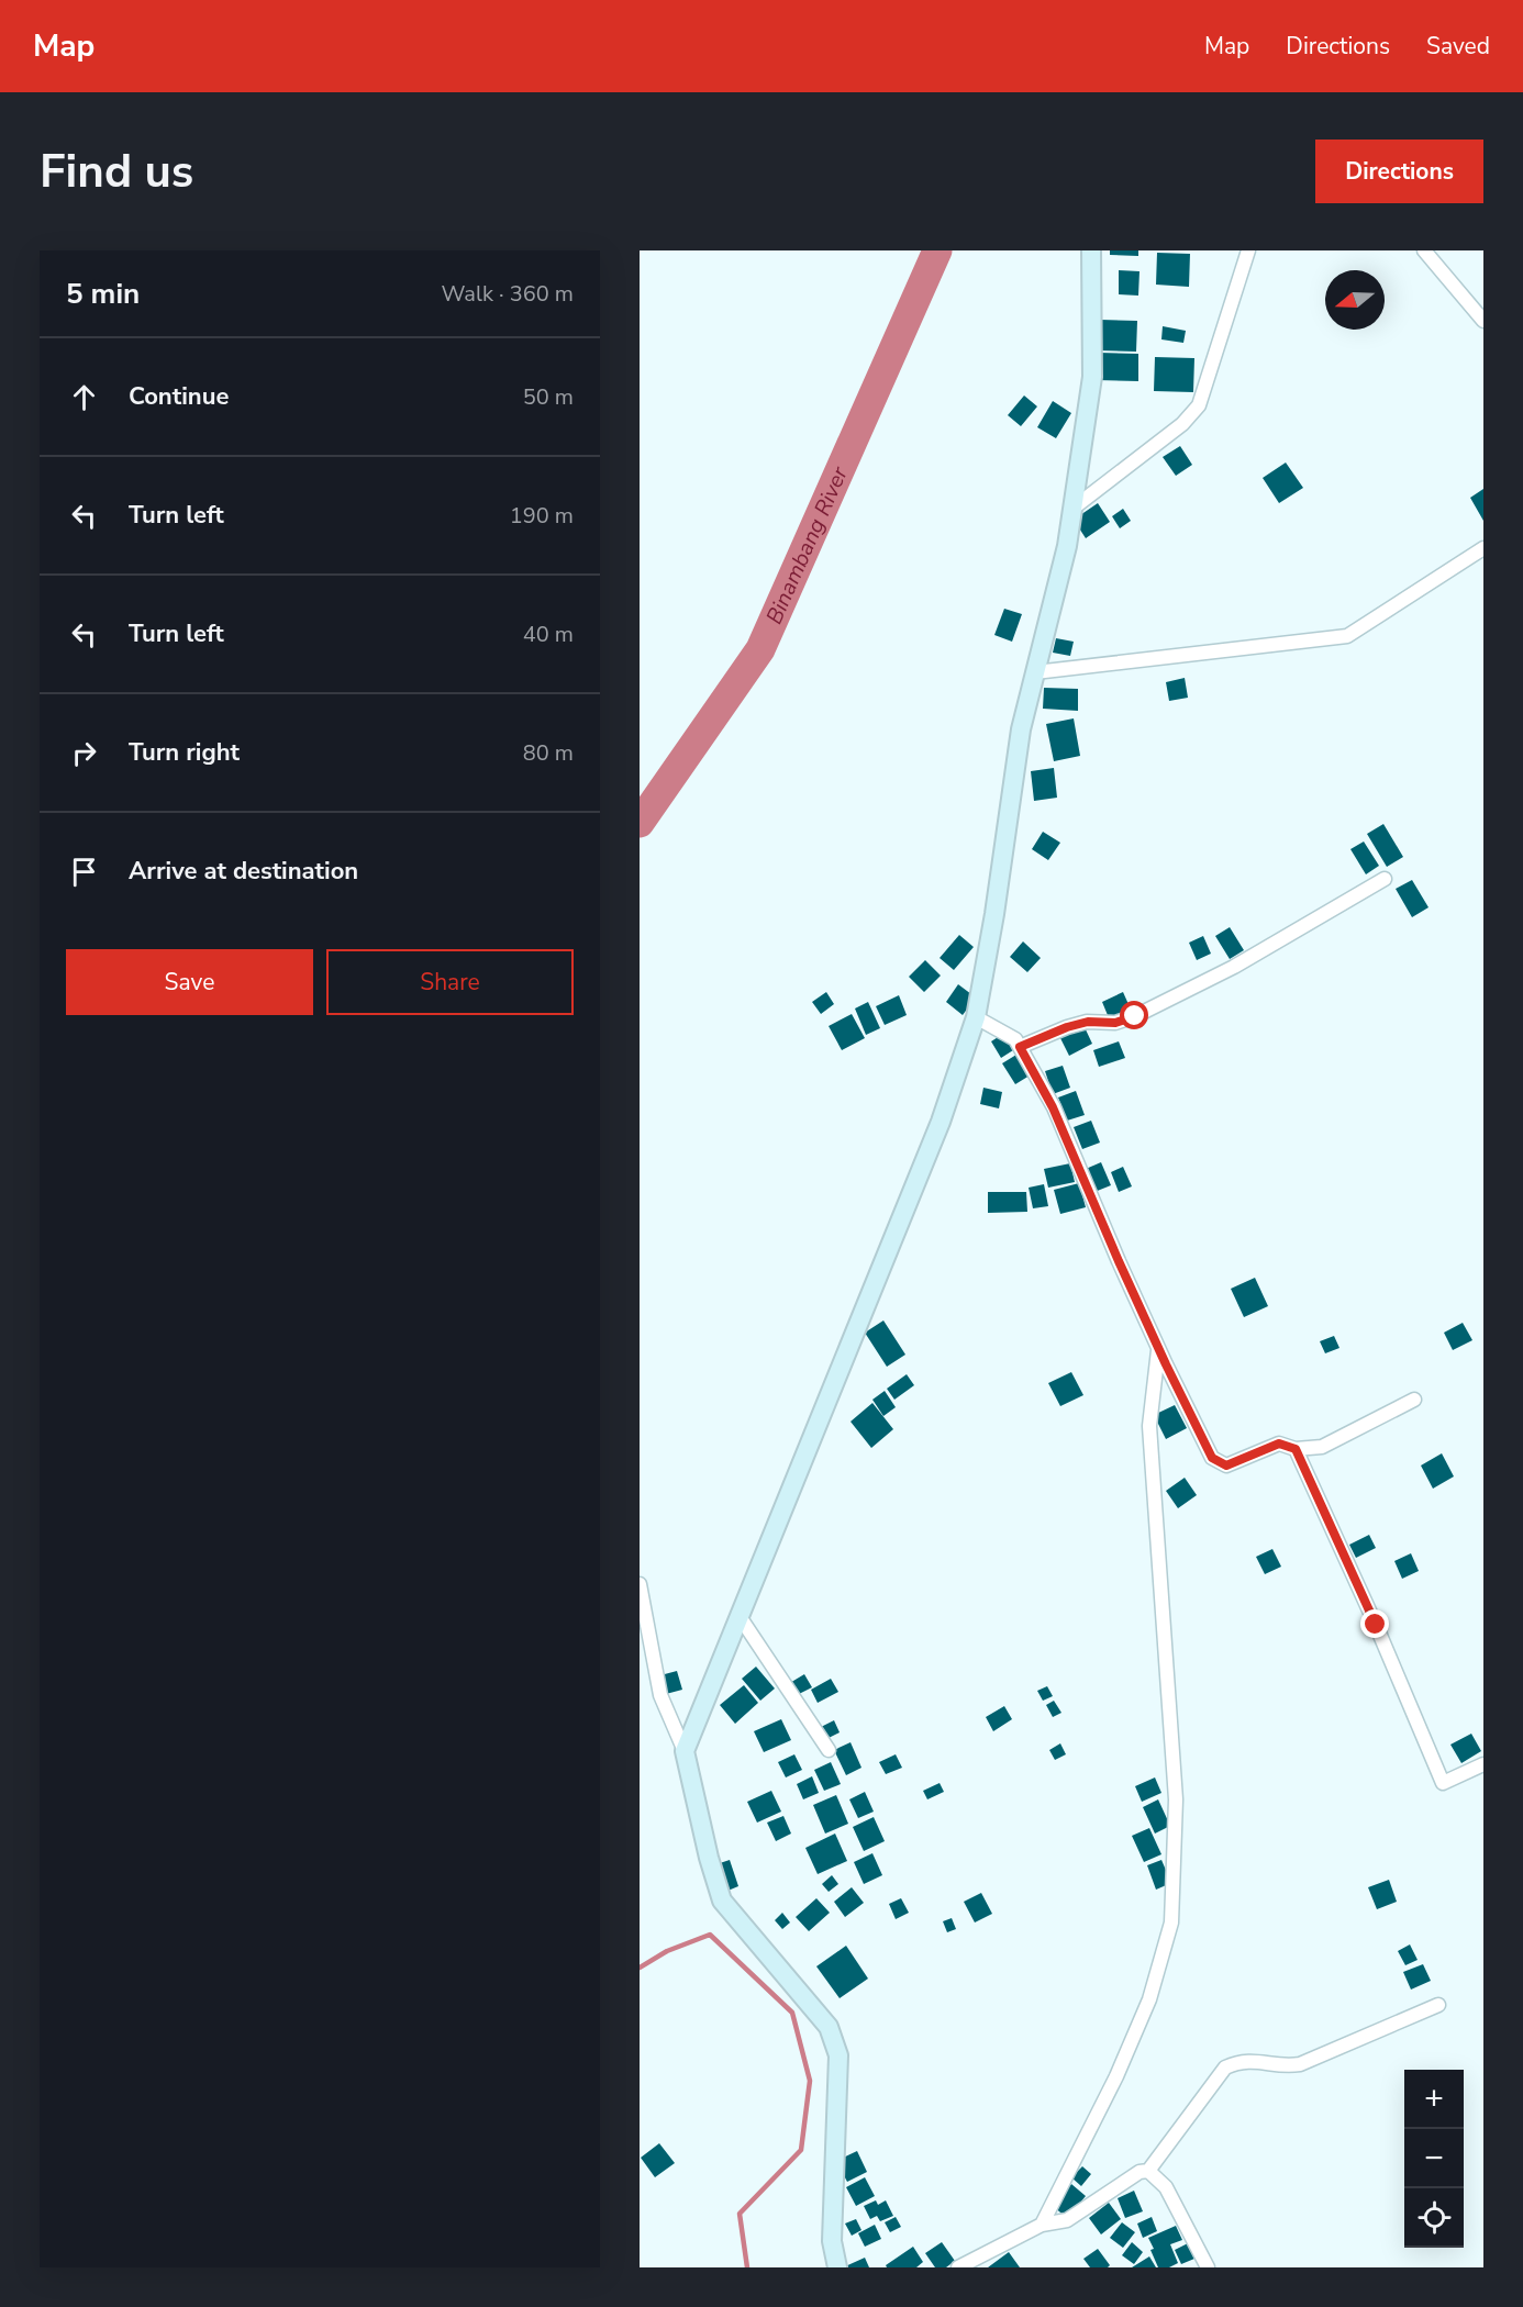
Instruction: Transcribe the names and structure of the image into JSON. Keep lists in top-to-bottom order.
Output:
{
  "water": ["Binambang River"],
  "north": "left",
  "page": {
    "header": "Map",
    "nav": ["Map", "Directions", "Saved"],
    "buttons": [
      "Directions",
      ["Save", "Share"]
    ],
    "title": "Find us",
    "heading": ["5 min", "Walk · 360 m"],
    "list": [
      ["Continue", "50 m"],
      ["Turn left", "190 m"],
      ["Turn left", "40 m"],
      ["Turn right", "80 m"],
      "Arrive at destination"
    ],
    "map_buttons": ["+", "−"]
  }
}
